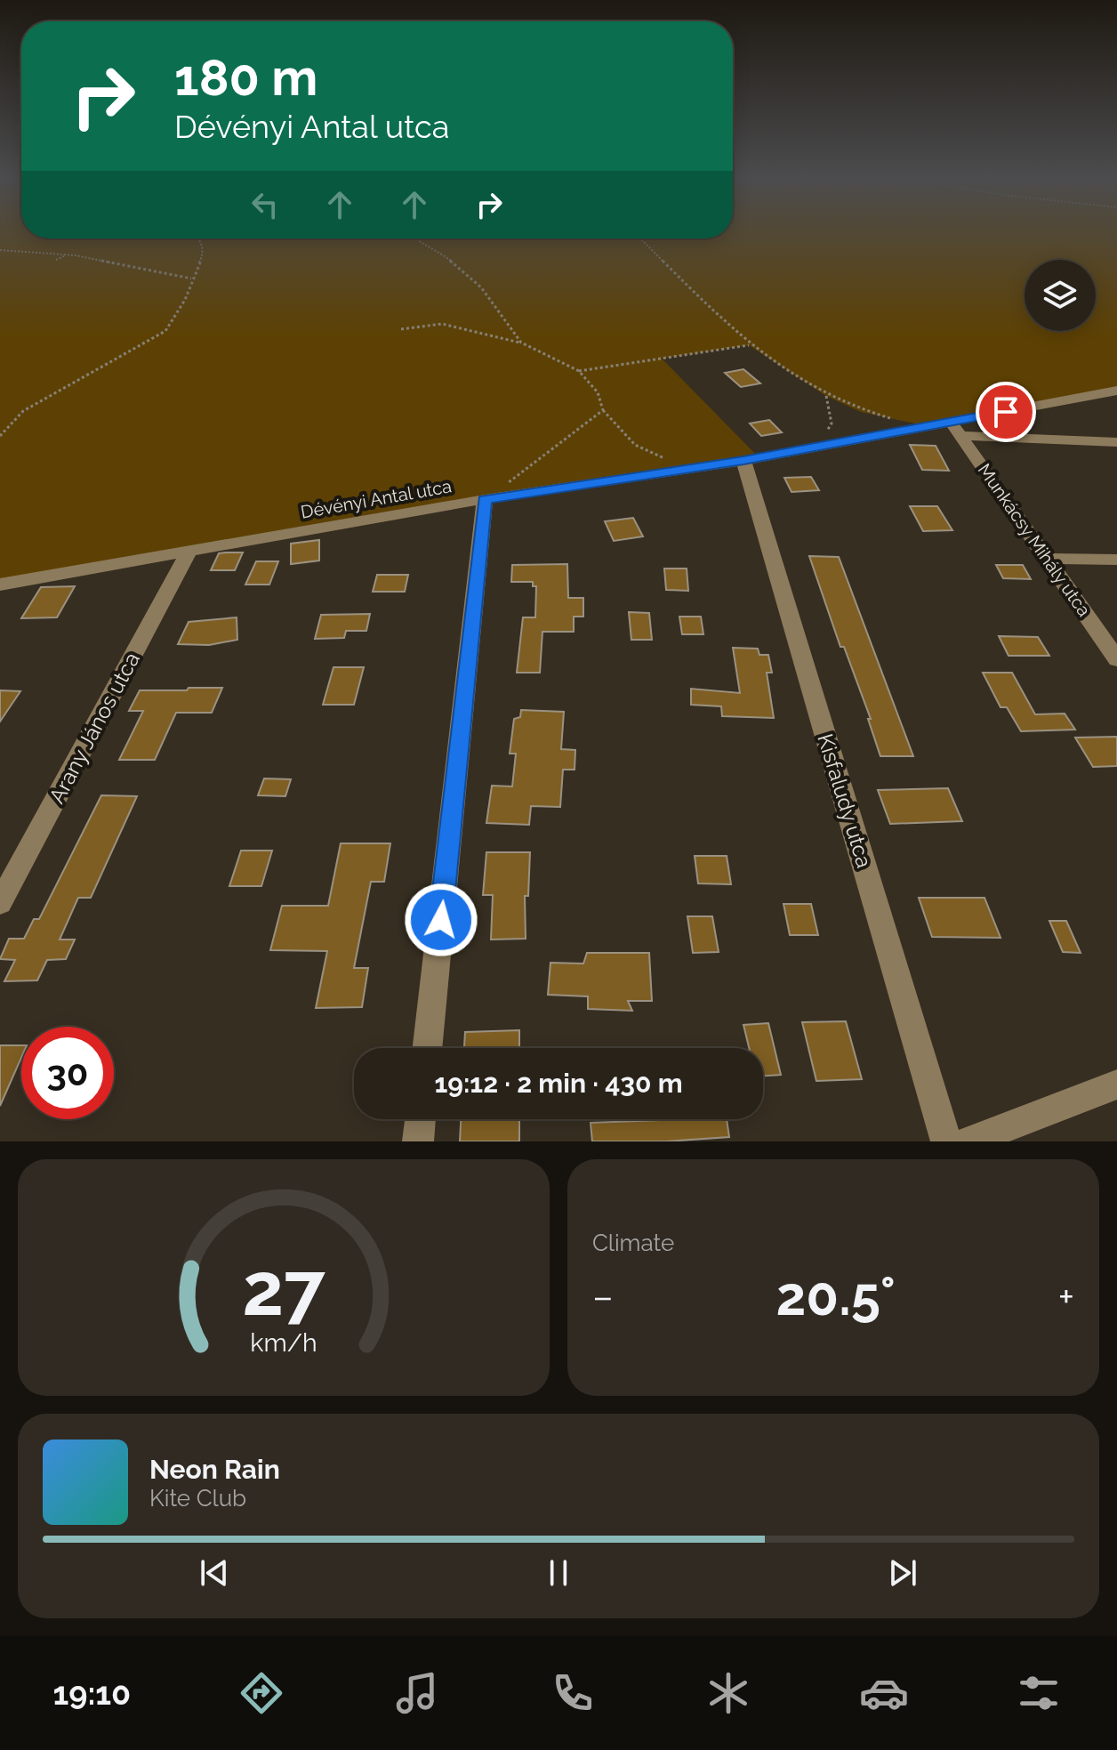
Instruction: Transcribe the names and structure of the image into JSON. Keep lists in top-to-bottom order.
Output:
{
  "streets": {
    "street": [
      "Dévényi Antal utca",
      "Munkácsy Mihály utca",
      "Arany János utca",
      "Kisfaludy utca"
    ]
  },
  "crossings": [
    ["Dévényi Antal utca", "Munkácsy Mihály utca"],
    ["Dévényi Antal utca", "Arany János utca"],
    ["Dévényi Antal utca", "Kisfaludy utca"]
  ],
  "page": {
    "turn": ["180 m", "Dévényi Antal utca"],
    "limit": "30",
    "trip": "19:12 · 2 min · 430 m",
    "tile": "Climate",
    "heat": ["−", "20.5°", "+"],
    "song": ["Neon Rain", "Kite Club"],
    "tabs": "19:10",
    "gauge": ["27", "km/h"]
  }
}
